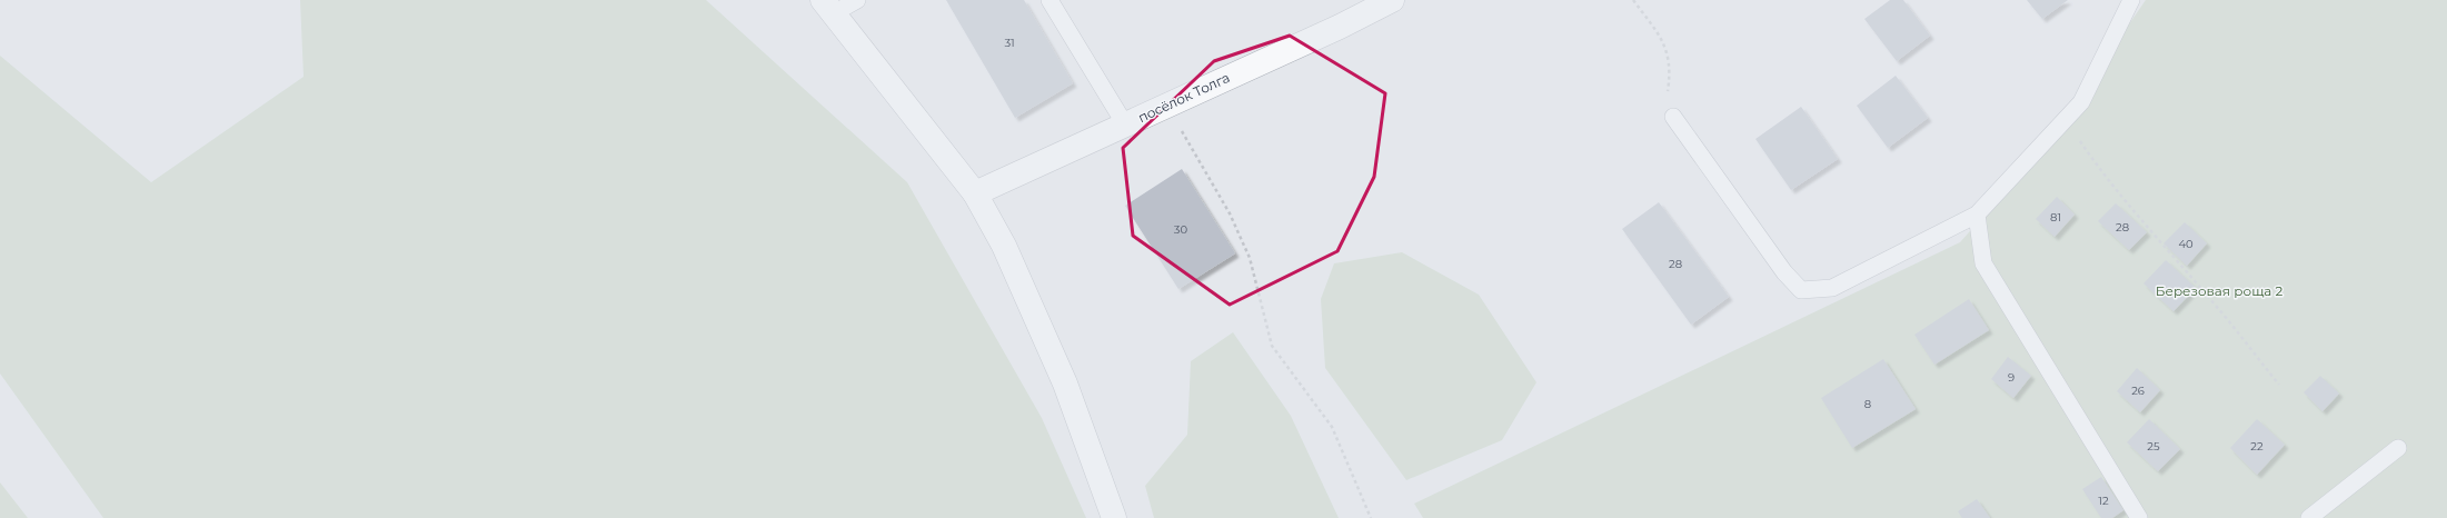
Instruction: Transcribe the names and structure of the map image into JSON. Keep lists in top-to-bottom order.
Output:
{
  "streets": {
    "street": ["посёлок Толга"]
  },
  "parks": ["Березовая роща 2"],
  "house_numbers": [
    "31",
    "81",
    "28",
    "30",
    "40",
    "28",
    "9",
    "26",
    "8",
    "25",
    "22",
    "12"
  ]
}
